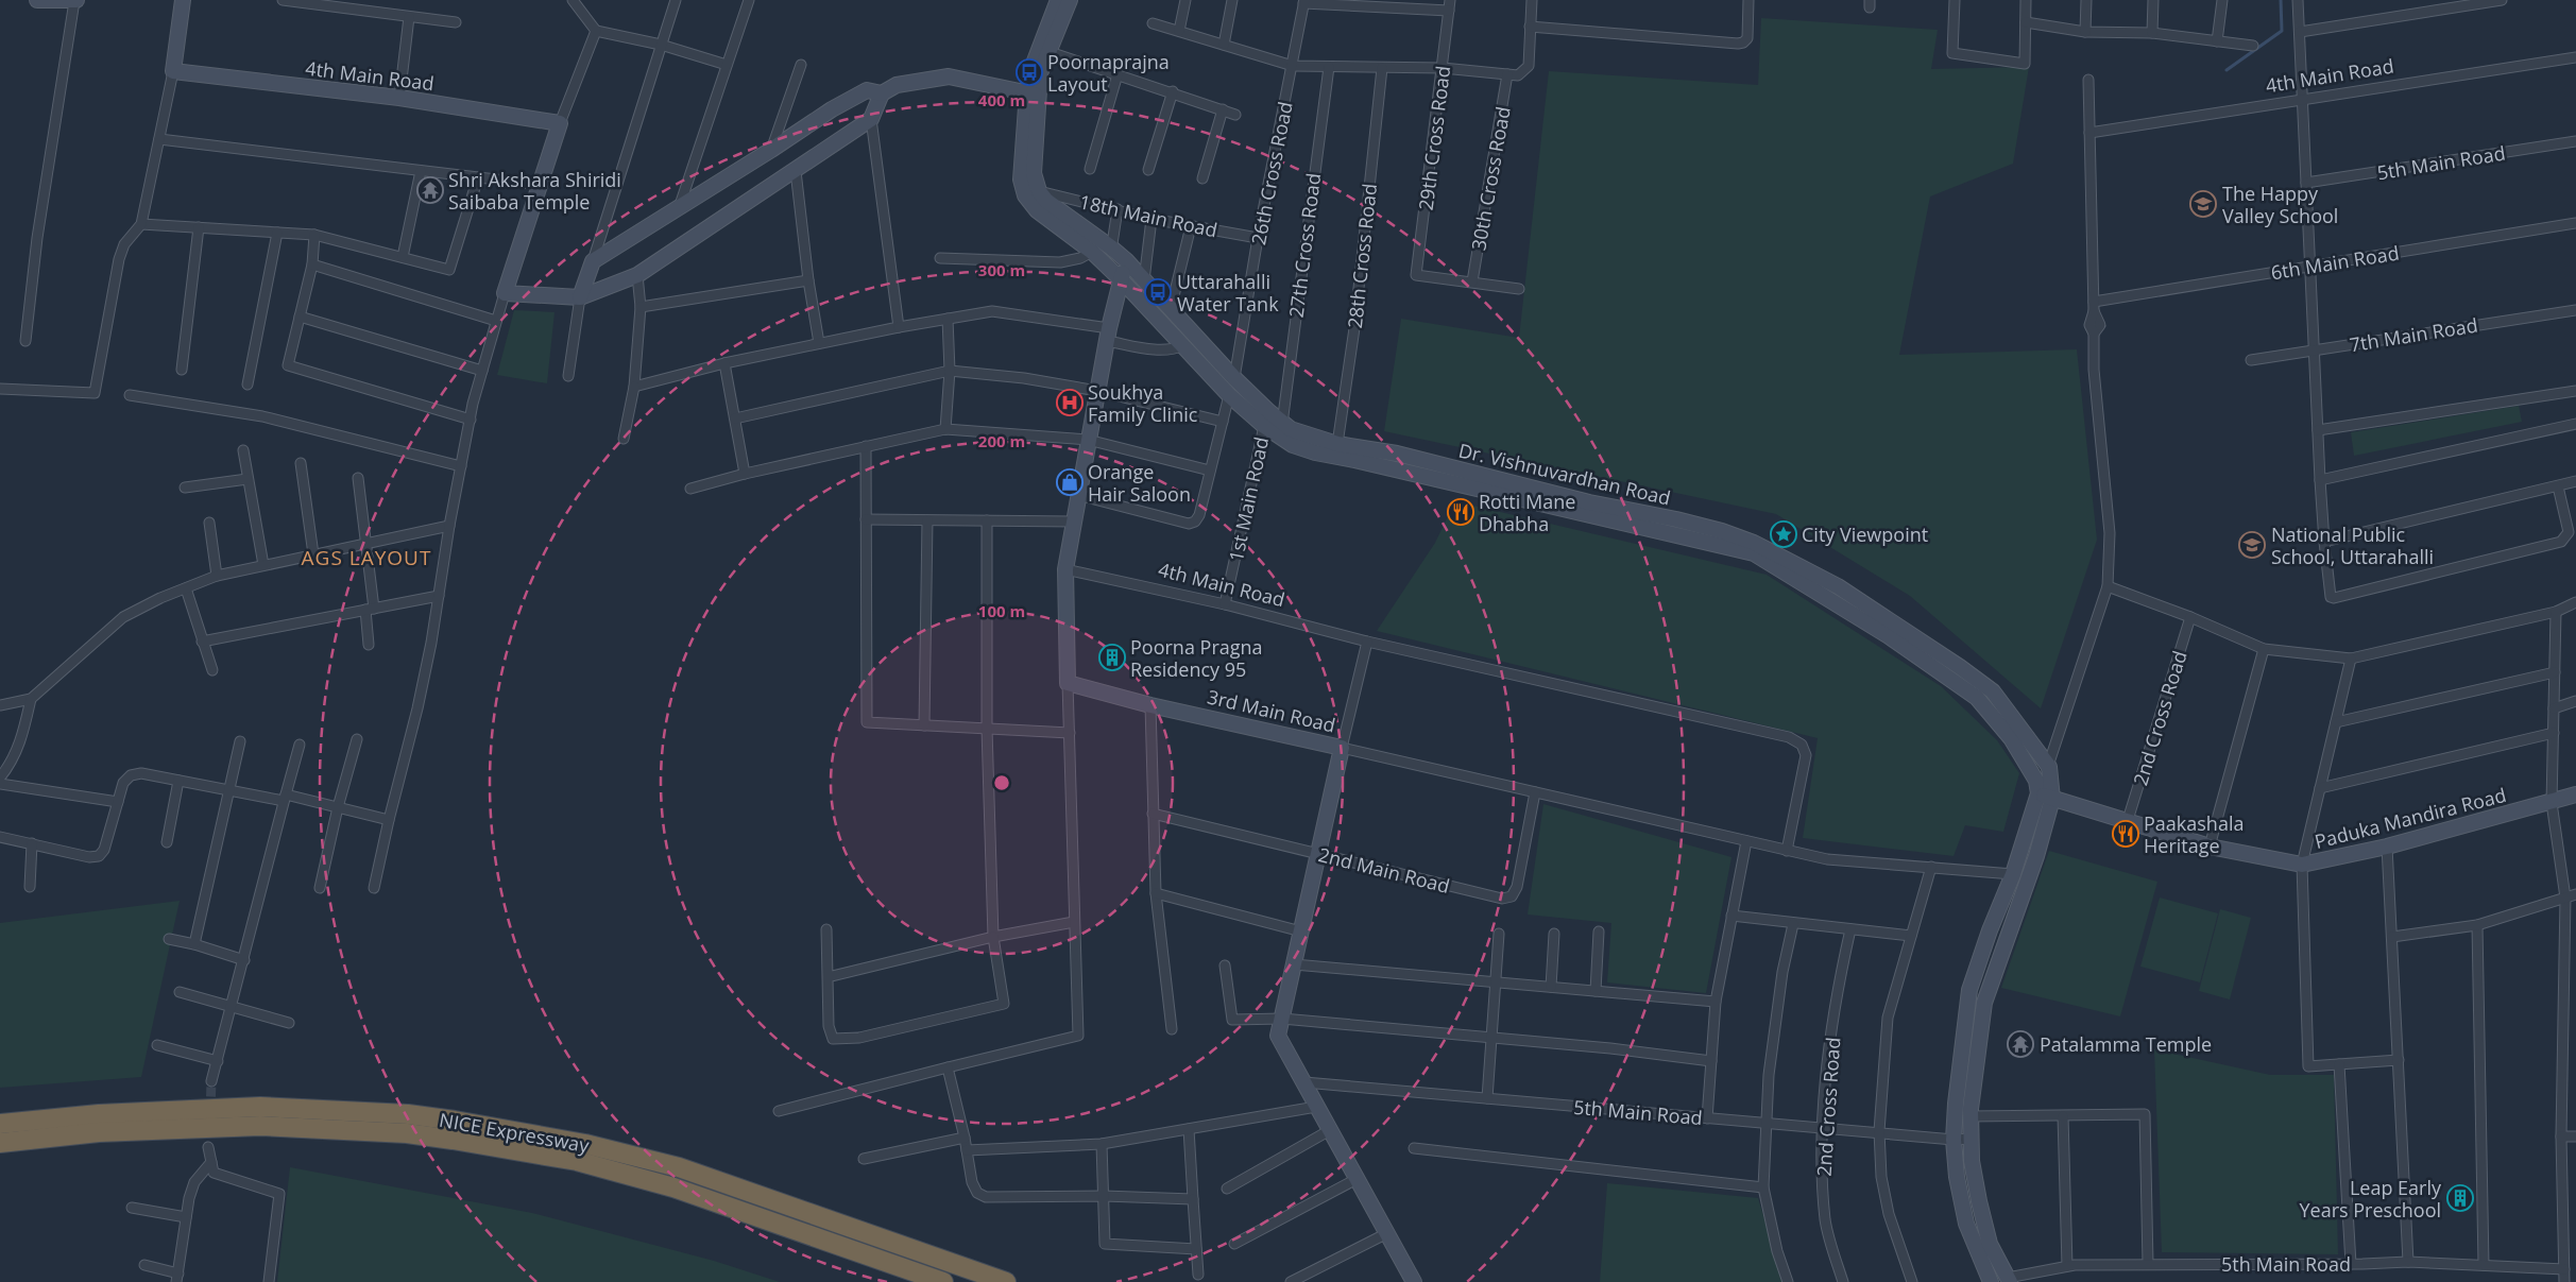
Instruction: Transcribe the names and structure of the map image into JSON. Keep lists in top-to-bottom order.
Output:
{
  "streets": {
    "highway": ["NICE Expressway"],
    "main road": [
      "4th Main Road",
      "Dr. Vishnuvardhan Road",
      "3rd Main Road",
      "Paduka Mandira Road"
    ],
    "street": [
      "29th Cross Road",
      "5th Main Road",
      "26th Cross Road",
      "30th Cross Road",
      "18th Main Road",
      "27th Cross Road",
      "28th Cross Road",
      "6th Main Road",
      "7th Main Road",
      "1st Main Road",
      "2nd Cross Road",
      "2nd Main Road"
    ]
  },
  "crossings": [
    ["4th Main Road", "1st Main Road"],
    ["29th Cross Road", "30th Cross Road"],
    ["5th Main Road", "2nd Cross Road"],
    ["26th Cross Road", "18th Main Road"],
    ["26th Cross Road", "Dr. Vishnuvardhan Road"],
    ["18th Main Road", "Dr. Vishnuvardhan Road"],
    ["27th Cross Road", "Dr. Vishnuvardhan Road"],
    ["28th Cross Road", "Dr. Vishnuvardhan Road"],
    ["Dr. Vishnuvardhan Road", "1st Main Road"],
    ["Dr. Vishnuvardhan Road", "Paduka Mandira Road"],
    ["2nd Cross Road", "Paduka Mandira Road"]
  ],
  "districts": ["AGS LAYOUT"],
  "places": {
    "bus stop": ["Poornaprajna Layout", "Uttarahalli Water Tank"],
    "temple": ["Shri Akshara Shiridi Saibaba Temple", "Patalamma Temple"],
    "school or university": ["The Happy Valley School", "National Public School, Uttarahalli"],
    "hospital": ["Soukhya Family Clinic"],
    "shop": ["Orange Hair Saloon"],
    "restaurant": ["Rotti Mane Dhabha", "Paakashala Heritage"],
    "place": ["City Viewpoint"],
    "building": ["Poorna Pragna Residency 95", "Leap Early Years Preschool"]
  },
  "rings": [
    "400 m",
    "300 m",
    "200 m",
    "100 m"
  ]
}
